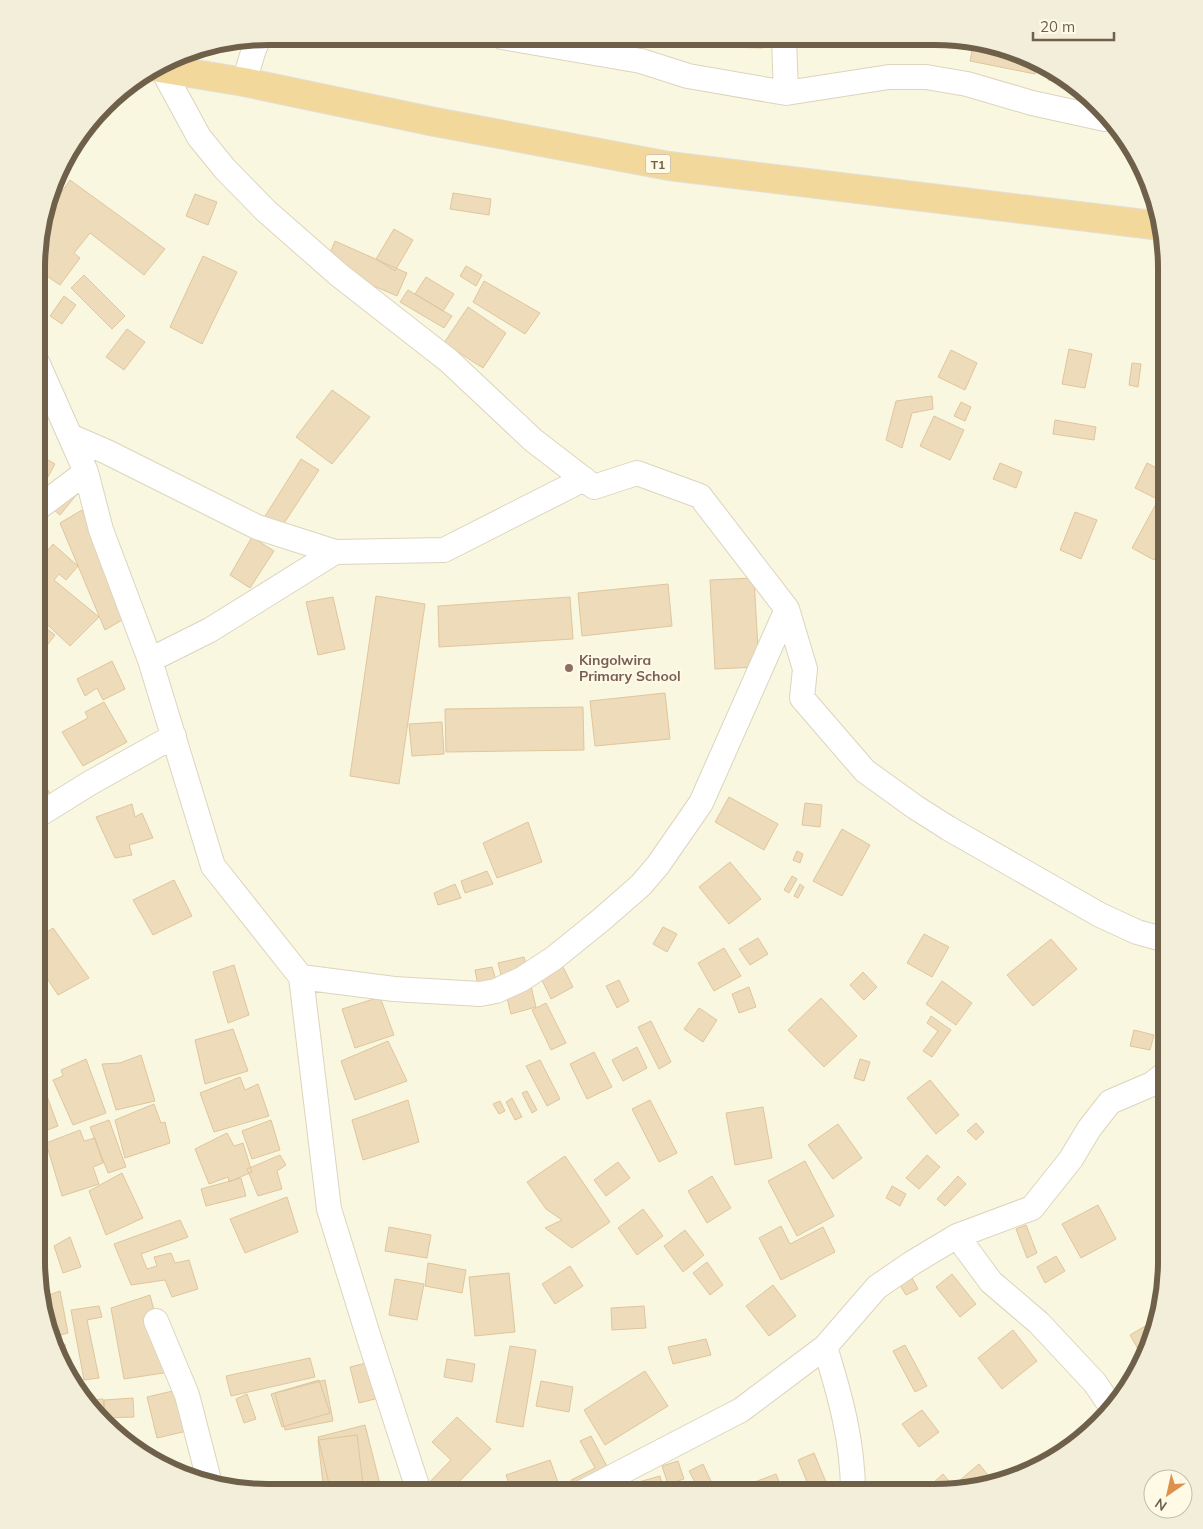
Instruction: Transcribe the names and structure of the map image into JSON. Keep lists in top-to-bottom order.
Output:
{
  "streets": {
    "highway": ["T1"]
  },
  "places": ["Kingolwira Primary School"],
  "scale_bar": "20 m",
  "north": "bottom left"
}
